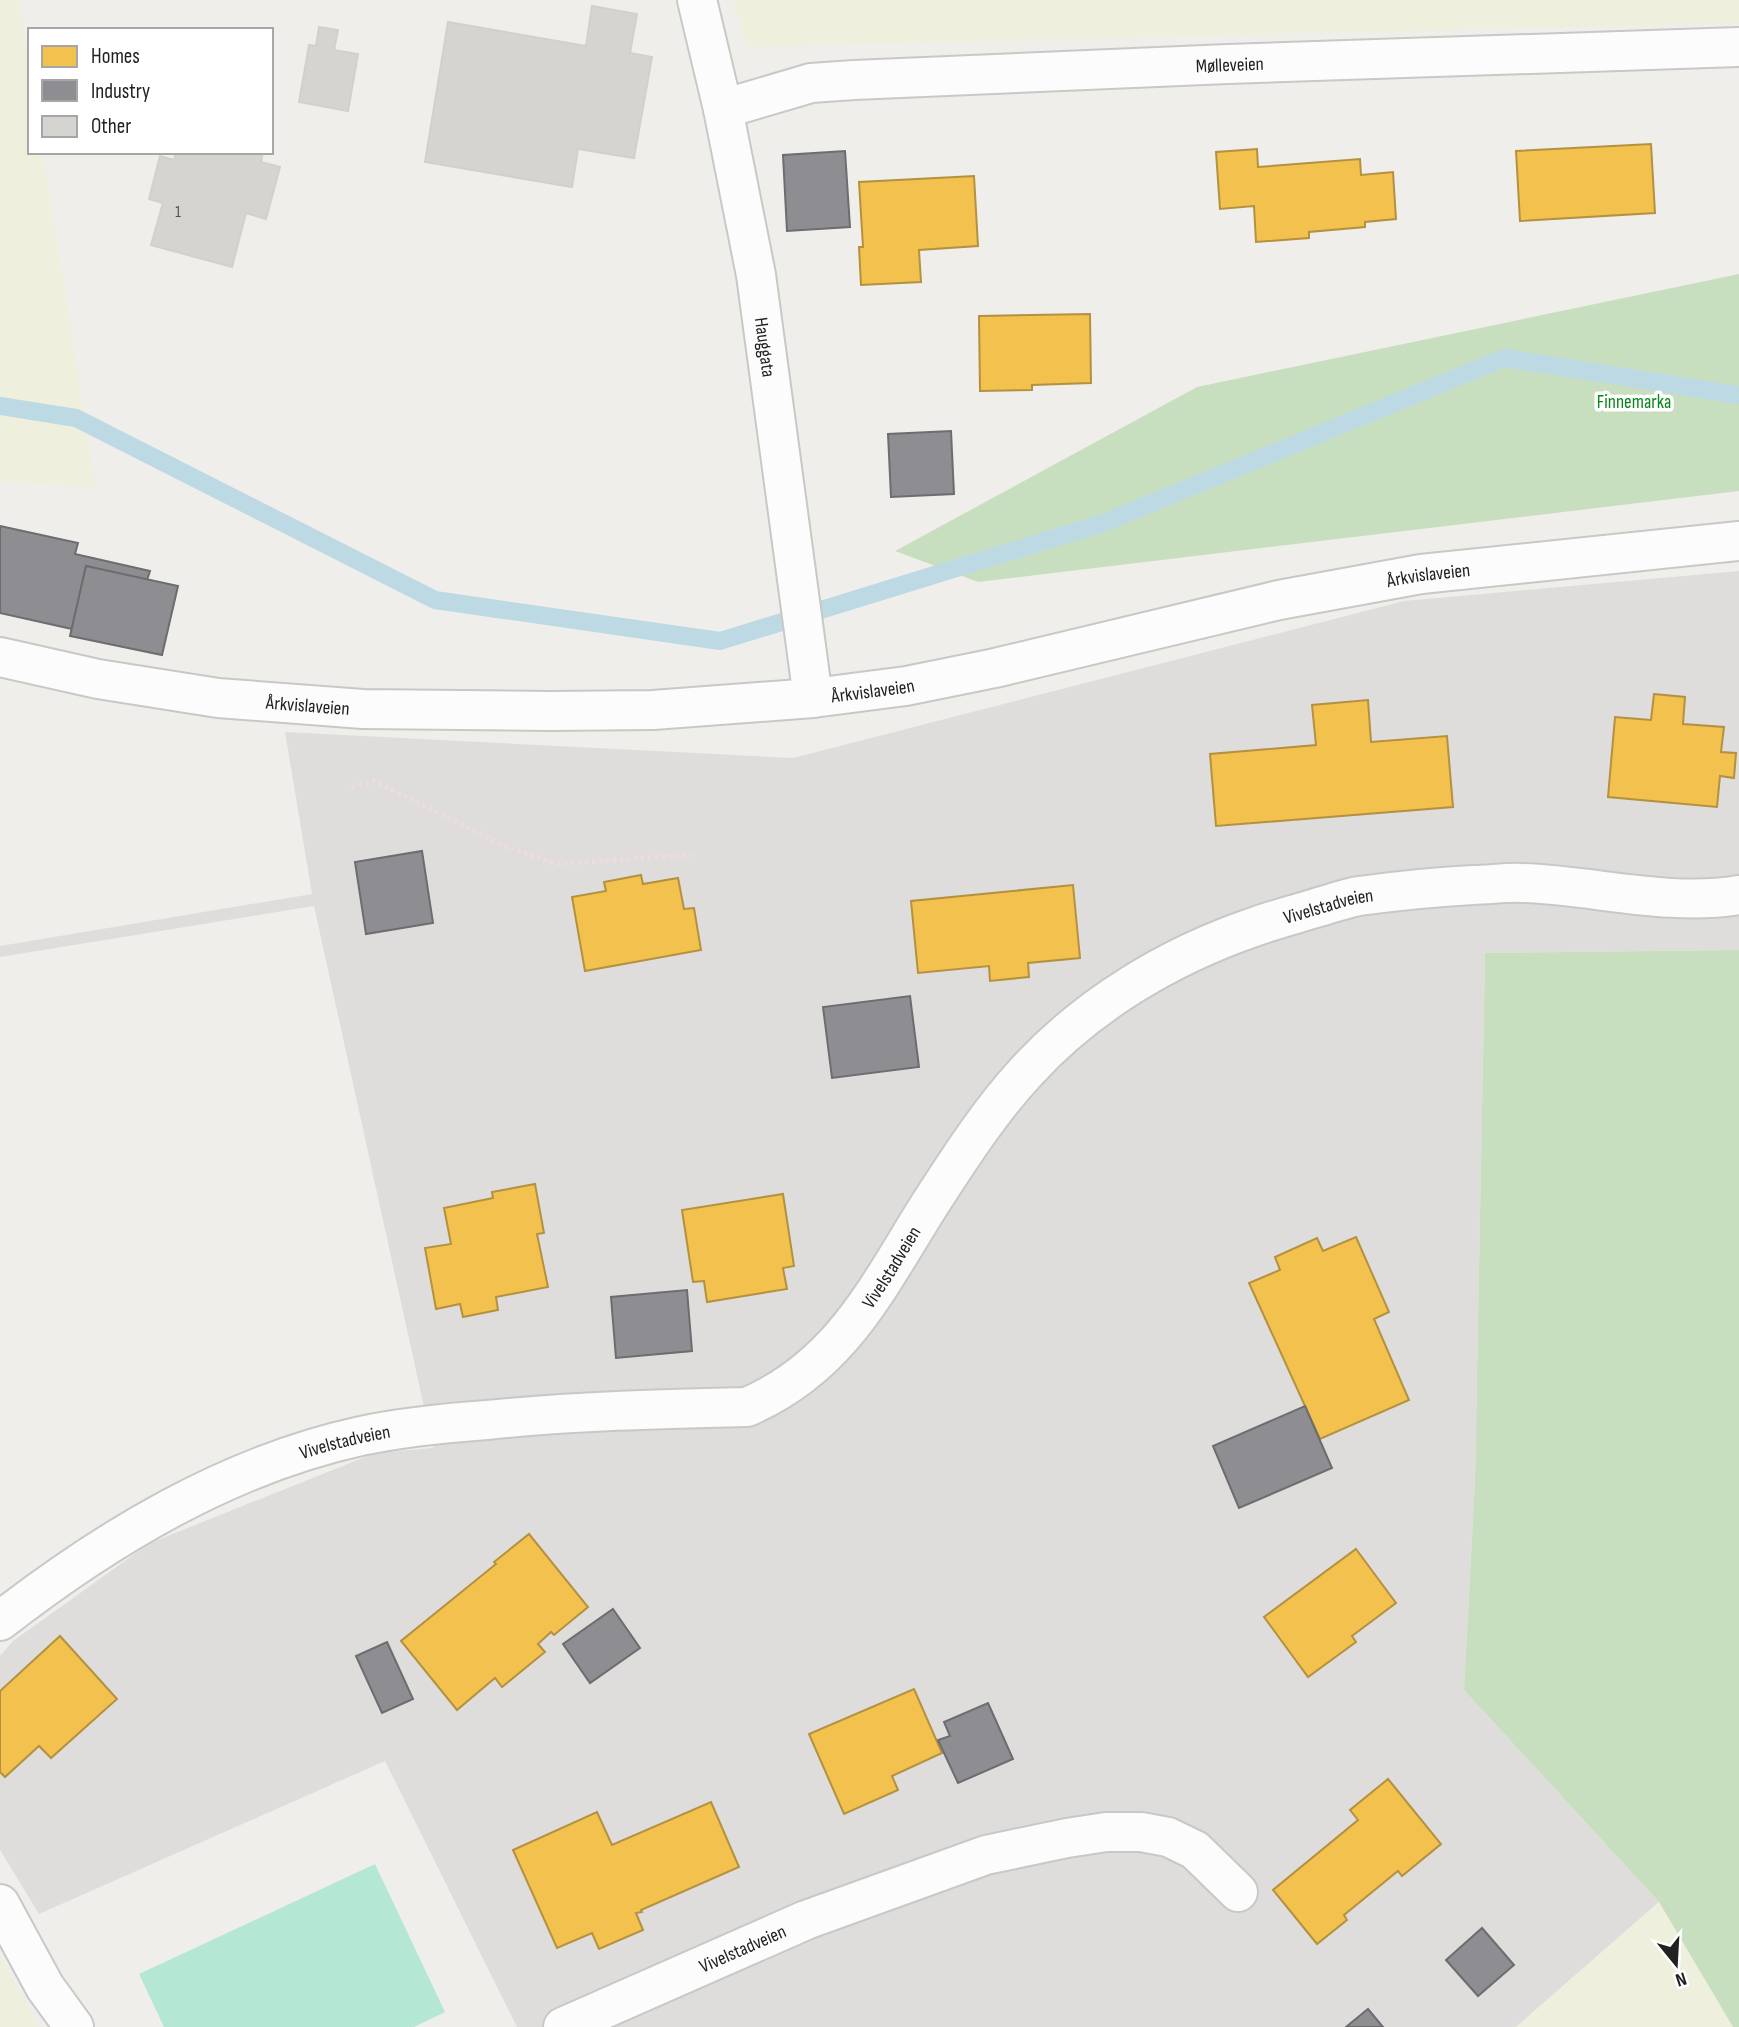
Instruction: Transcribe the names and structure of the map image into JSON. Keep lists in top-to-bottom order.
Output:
{
  "streets": {
    "street": [
      "Mølleveien",
      "Hauggata",
      "Årkvislaveien",
      "Vivelstadveien"
    ]
  },
  "crossings": [
    ["Mølleveien", "Hauggata"],
    ["Hauggata", "Årkvislaveien"]
  ],
  "parks": ["Finnemarka"],
  "house_numbers": ["1"],
  "legend": ["Homes", "Industry", "Other"],
  "north": "bottom"
}
